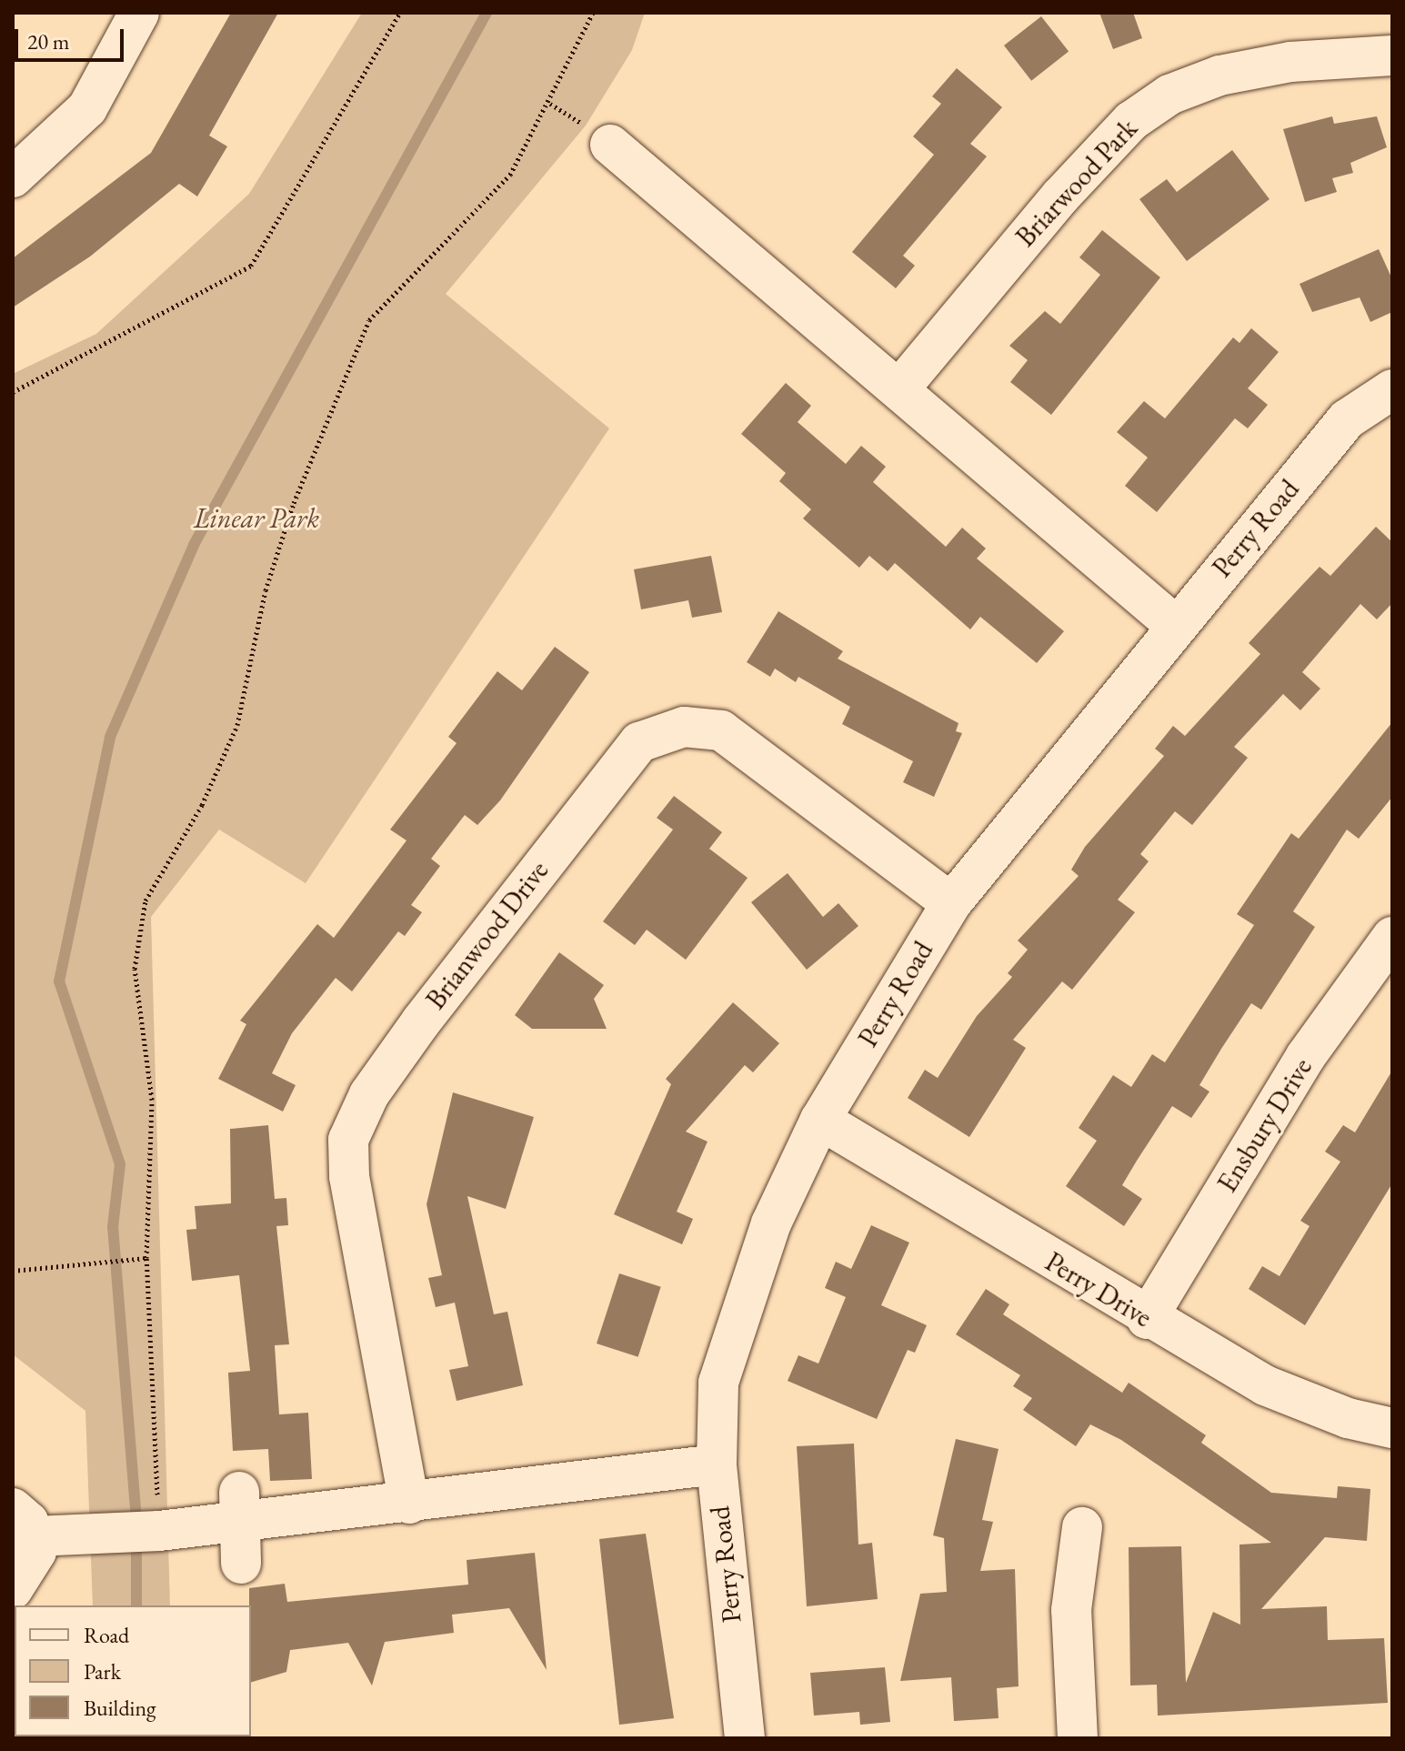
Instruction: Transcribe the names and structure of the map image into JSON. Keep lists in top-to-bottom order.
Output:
{
  "streets": {
    "street": [
      "Briarwood Park",
      "Perry Road",
      "Brianwood Drive",
      "Ensbury Drive",
      "Perry Drive"
    ]
  },
  "crossings": [
    ["Perry Road", "Brianwood Drive"],
    ["Perry Road", "Perry Drive"],
    ["Ensbury Drive", "Perry Drive"]
  ],
  "parks": ["Linear Park"],
  "legend": ["Road", "Park", "Building"],
  "scale_bar": "20 m"
}
